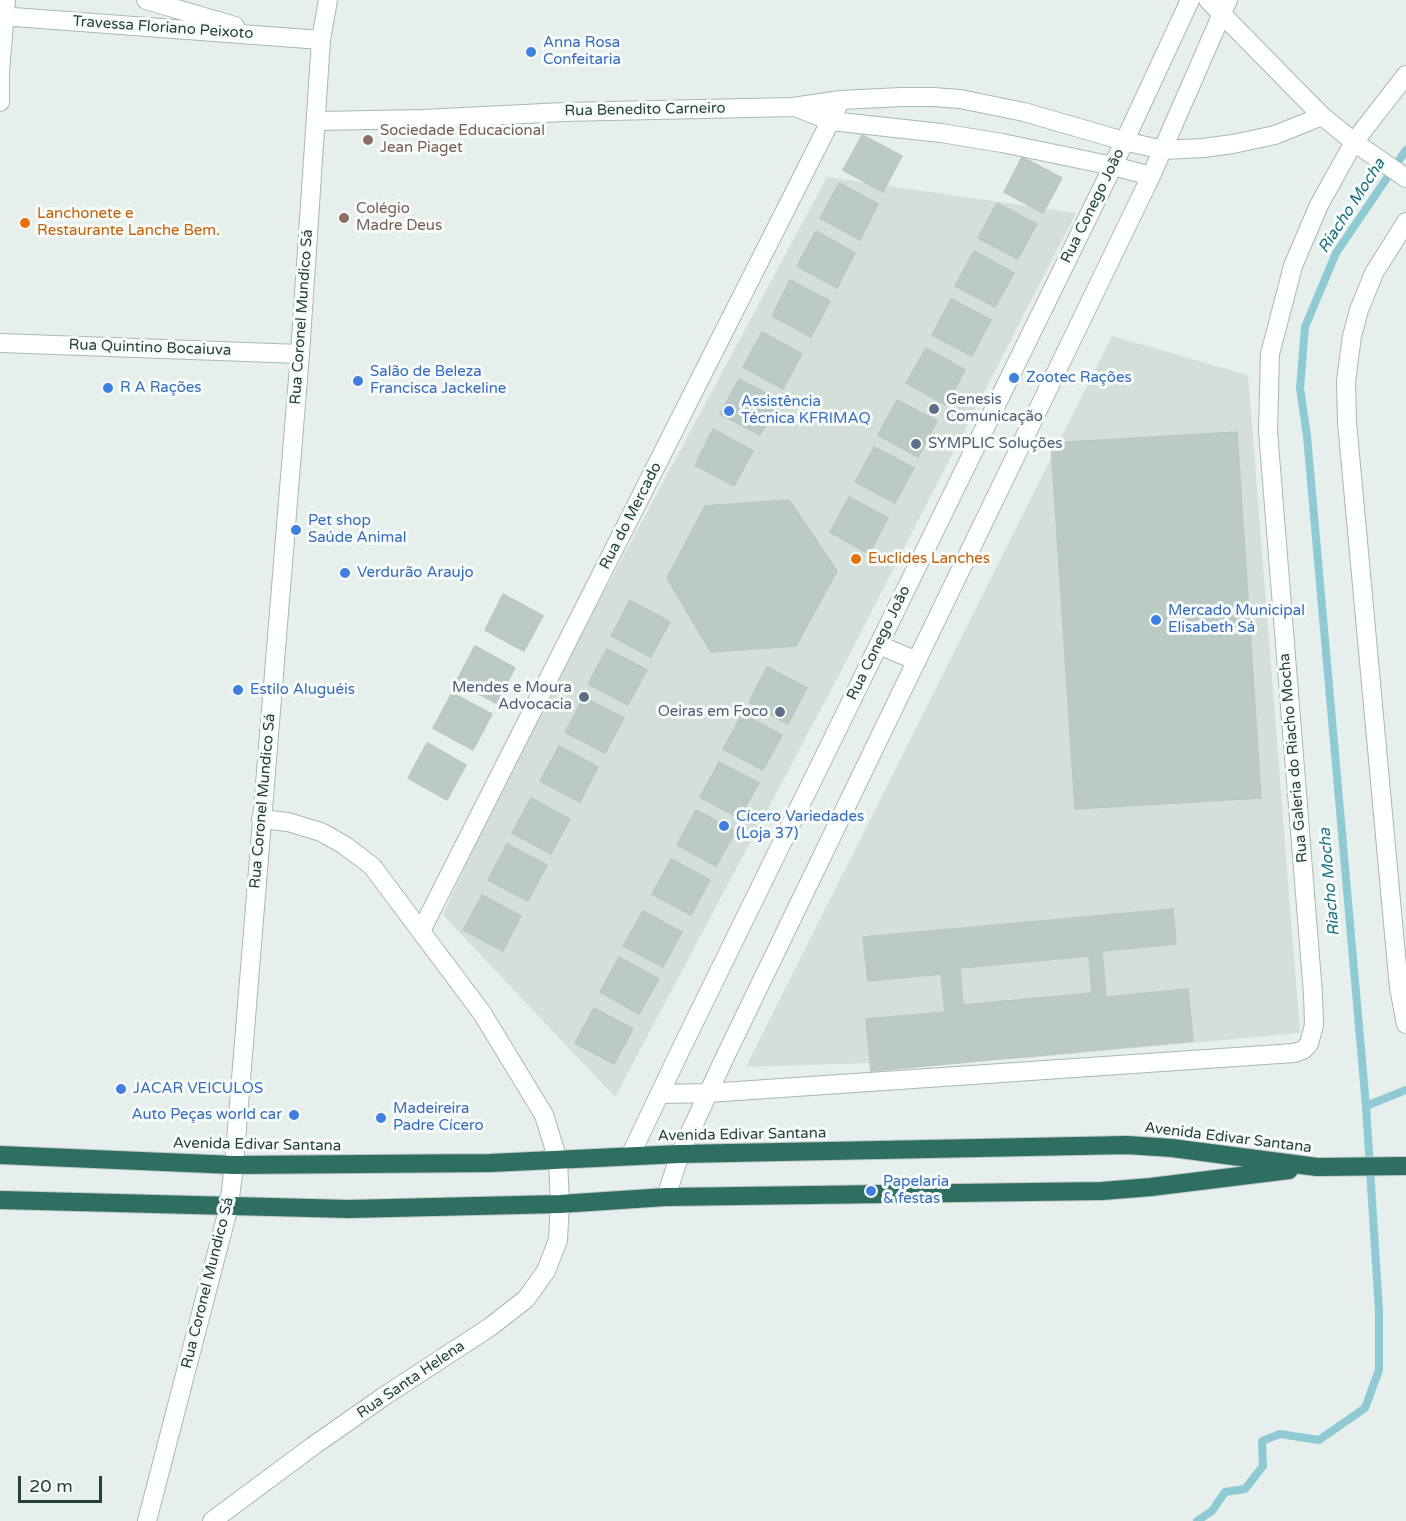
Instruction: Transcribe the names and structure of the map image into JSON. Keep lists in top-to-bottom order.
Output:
{
  "streets": {
    "highway": ["Avenida Edivar Santana"],
    "street": [
      "Travessa Floriano Peixoto",
      "Rua Benedito Carneiro",
      "Rua Conego João",
      "Rua Coronel Mundico Sá",
      "Rua Quintino Bocaiuva",
      "Rua do Mercado",
      "Rua Galeria do Riacho Mocha",
      "Rua Santa Helena"
    ]
  },
  "crossings": [
    ["Travessa Floriano Peixoto", "Rua Coronel Mundico Sá"],
    ["Rua Benedito Carneiro", "Rua Conego João"],
    ["Rua Benedito Carneiro", "Rua Coronel Mundico Sá"],
    ["Rua Benedito Carneiro", "Rua do Mercado"],
    ["Rua Conego João", "Avenida Edivar Santana"],
    ["Rua Coronel Mundico Sá", "Rua Quintino Bocaiuva"],
    ["Rua Coronel Mundico Sá", "Avenida Edivar Santana"],
    ["Rua Coronel Mundico Sá", "Rua Santa Helena"],
    ["Rua do Mercado", "Rua Santa Helena"],
    ["Avenida Edivar Santana", "Rua Santa Helena"]
  ],
  "water": ["Riacho Mocha"],
  "places": [
    "Anna Rosa Confeitaria",
    "Sociedade Educacional Jean Piaget",
    "Colégio Madre Deus",
    "Lanchonete e Restaurante Lanche Bem.",
    "Zootec Rações",
    "Salão de Beleza Francisca Jackeline",
    "R A Rações",
    "Genesis Comunicação",
    "Assistência Técnica KFRIMAQ",
    "SYMPLIC Soluções",
    "Pet shop Saúde Animal",
    "Euclides Lanches",
    "Verdurão Araujo",
    "Mercado Municipal Elisabeth Sá",
    "Estilo Aluguéis",
    "Mendes e Moura Advocacia",
    "Oeiras em Foco",
    "Cícero Variedades (Loja 37)",
    "JACAR VEICULOS",
    "Auto Peças world car",
    "Madeireira Padre Cícero",
    "Papelaria & festas"
  ],
  "scale_bar": "20 m"
}
